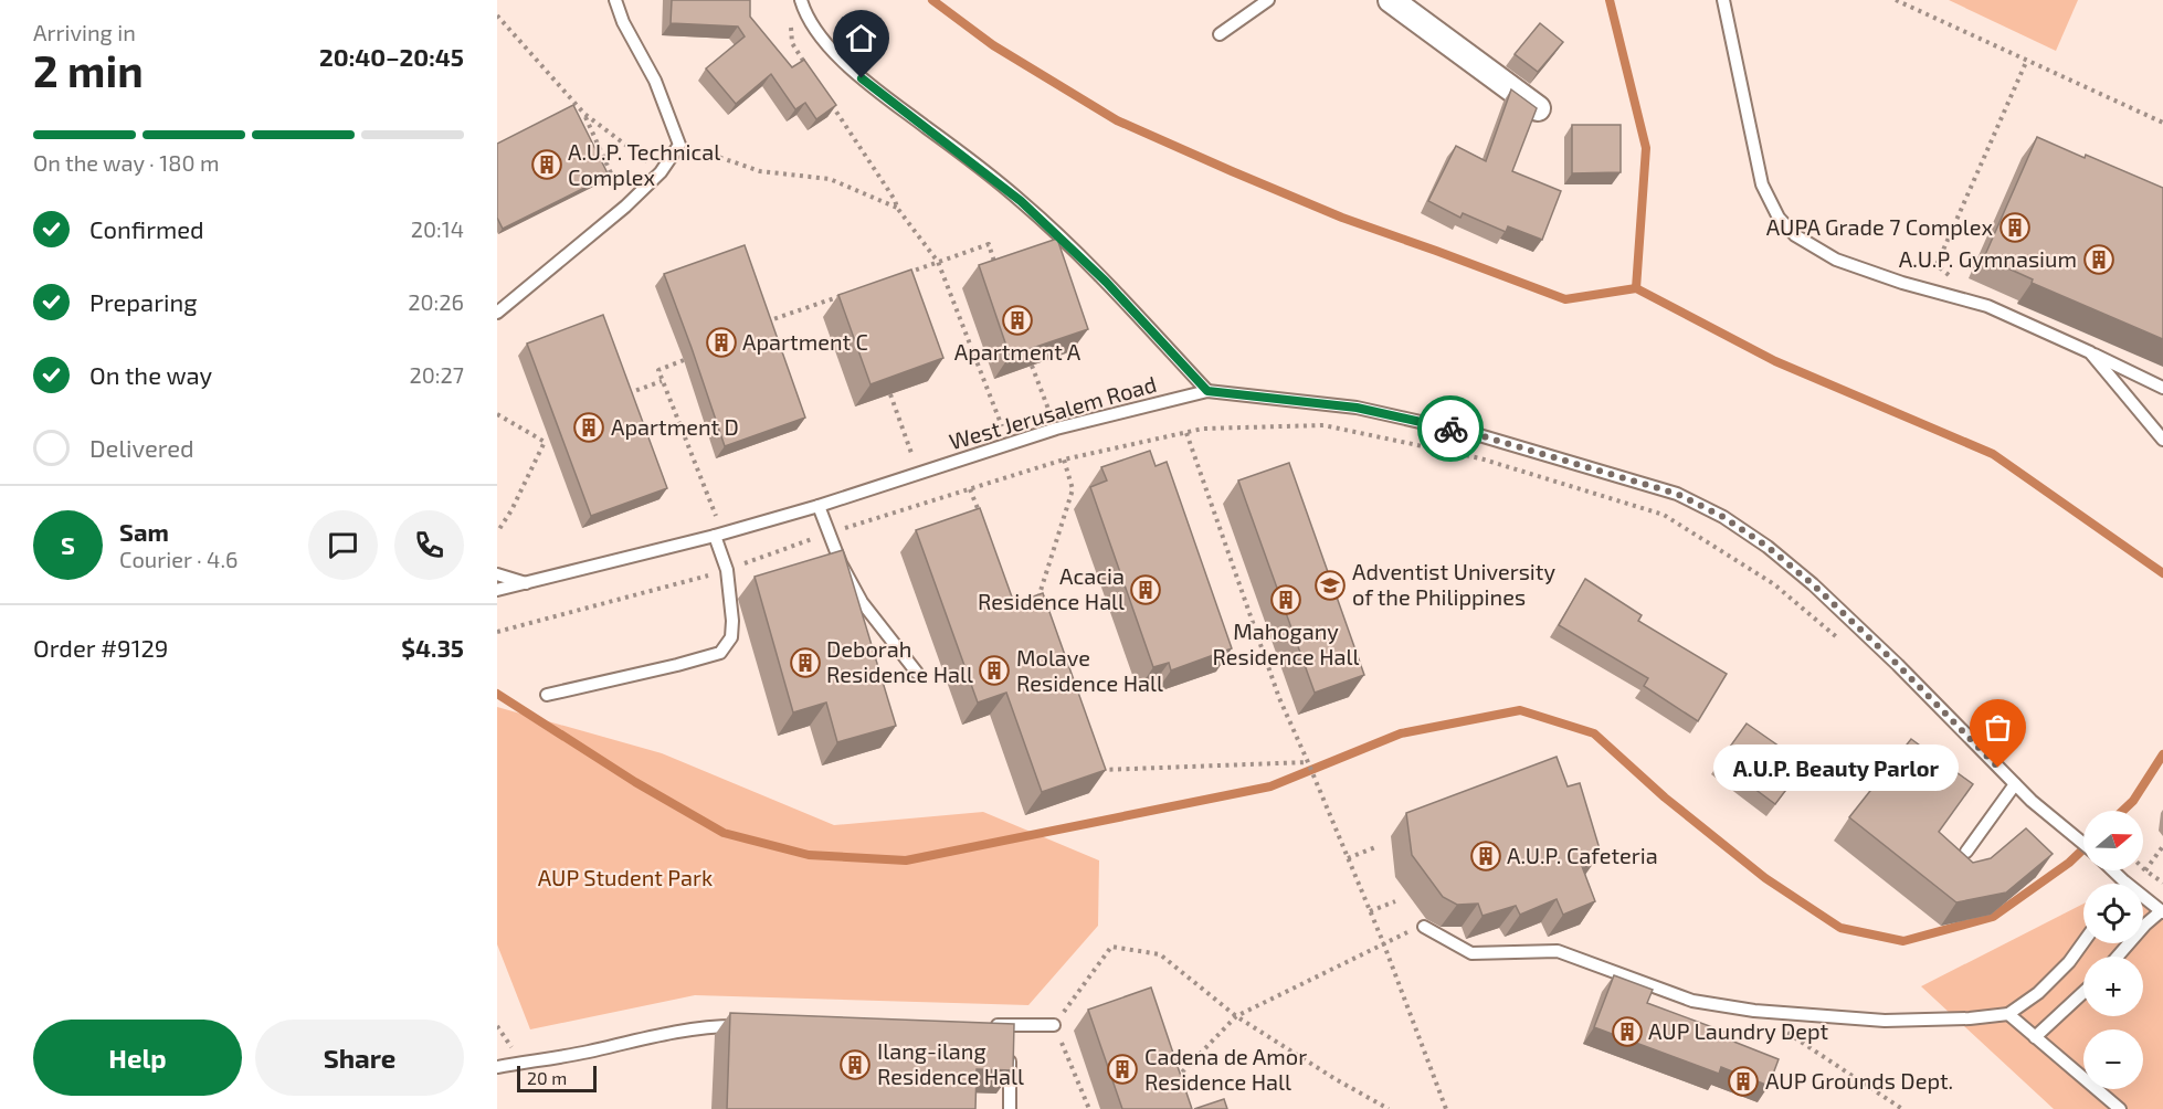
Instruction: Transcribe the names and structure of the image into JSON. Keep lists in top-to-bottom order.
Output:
{
  "streets": {
    "lane": ["West Jerusalem Road"]
  },
  "parks": ["AUP Student Park"],
  "places": {
    "building": [
      "A.U.P. Technical Complex",
      "AUPA Grade 7 Complex",
      "A.U.P. Gymnasium",
      "Apartment A",
      "Apartment C",
      "Apartment D",
      "Acacia Residence Hall",
      "Mahogany Residence Hall",
      "Deborah Residence Hall",
      "Molave Residence Hall",
      "A.U.P. Cafeteria",
      "AUP Laundry Dept",
      "Ilang-ilang Residence Hall",
      "Cadena de Amor Residence Hall",
      "AUP Grounds Dept."
    ],
    "school or university": ["Adventist University of the Philippines"],
    "other": ["A.U.P. Beauty Parlor"]
  },
  "scale_bar": "20 m",
  "north": "right",
  "page": {
    "heading": ["2 min", "Arriving in", "20:40–20:45"],
    "panel": [
      "Sam",
      "Courier · 4.6",
      "Order #9129",
      "$4.35"
    ],
    "bar": "On the way · 180 m",
    "list": [
      ["Confirmed", "20:14"],
      ["Preparing", "20:26"],
      ["On the way", "20:27"],
      "Delivered"
    ],
    "round": "S",
    "bubble": "A.U.P. Beauty Parlor",
    "map_buttons": ["+", "−"],
    "buttons": ["Help", "Share"],
    "scale": "20 m"
  }
}
